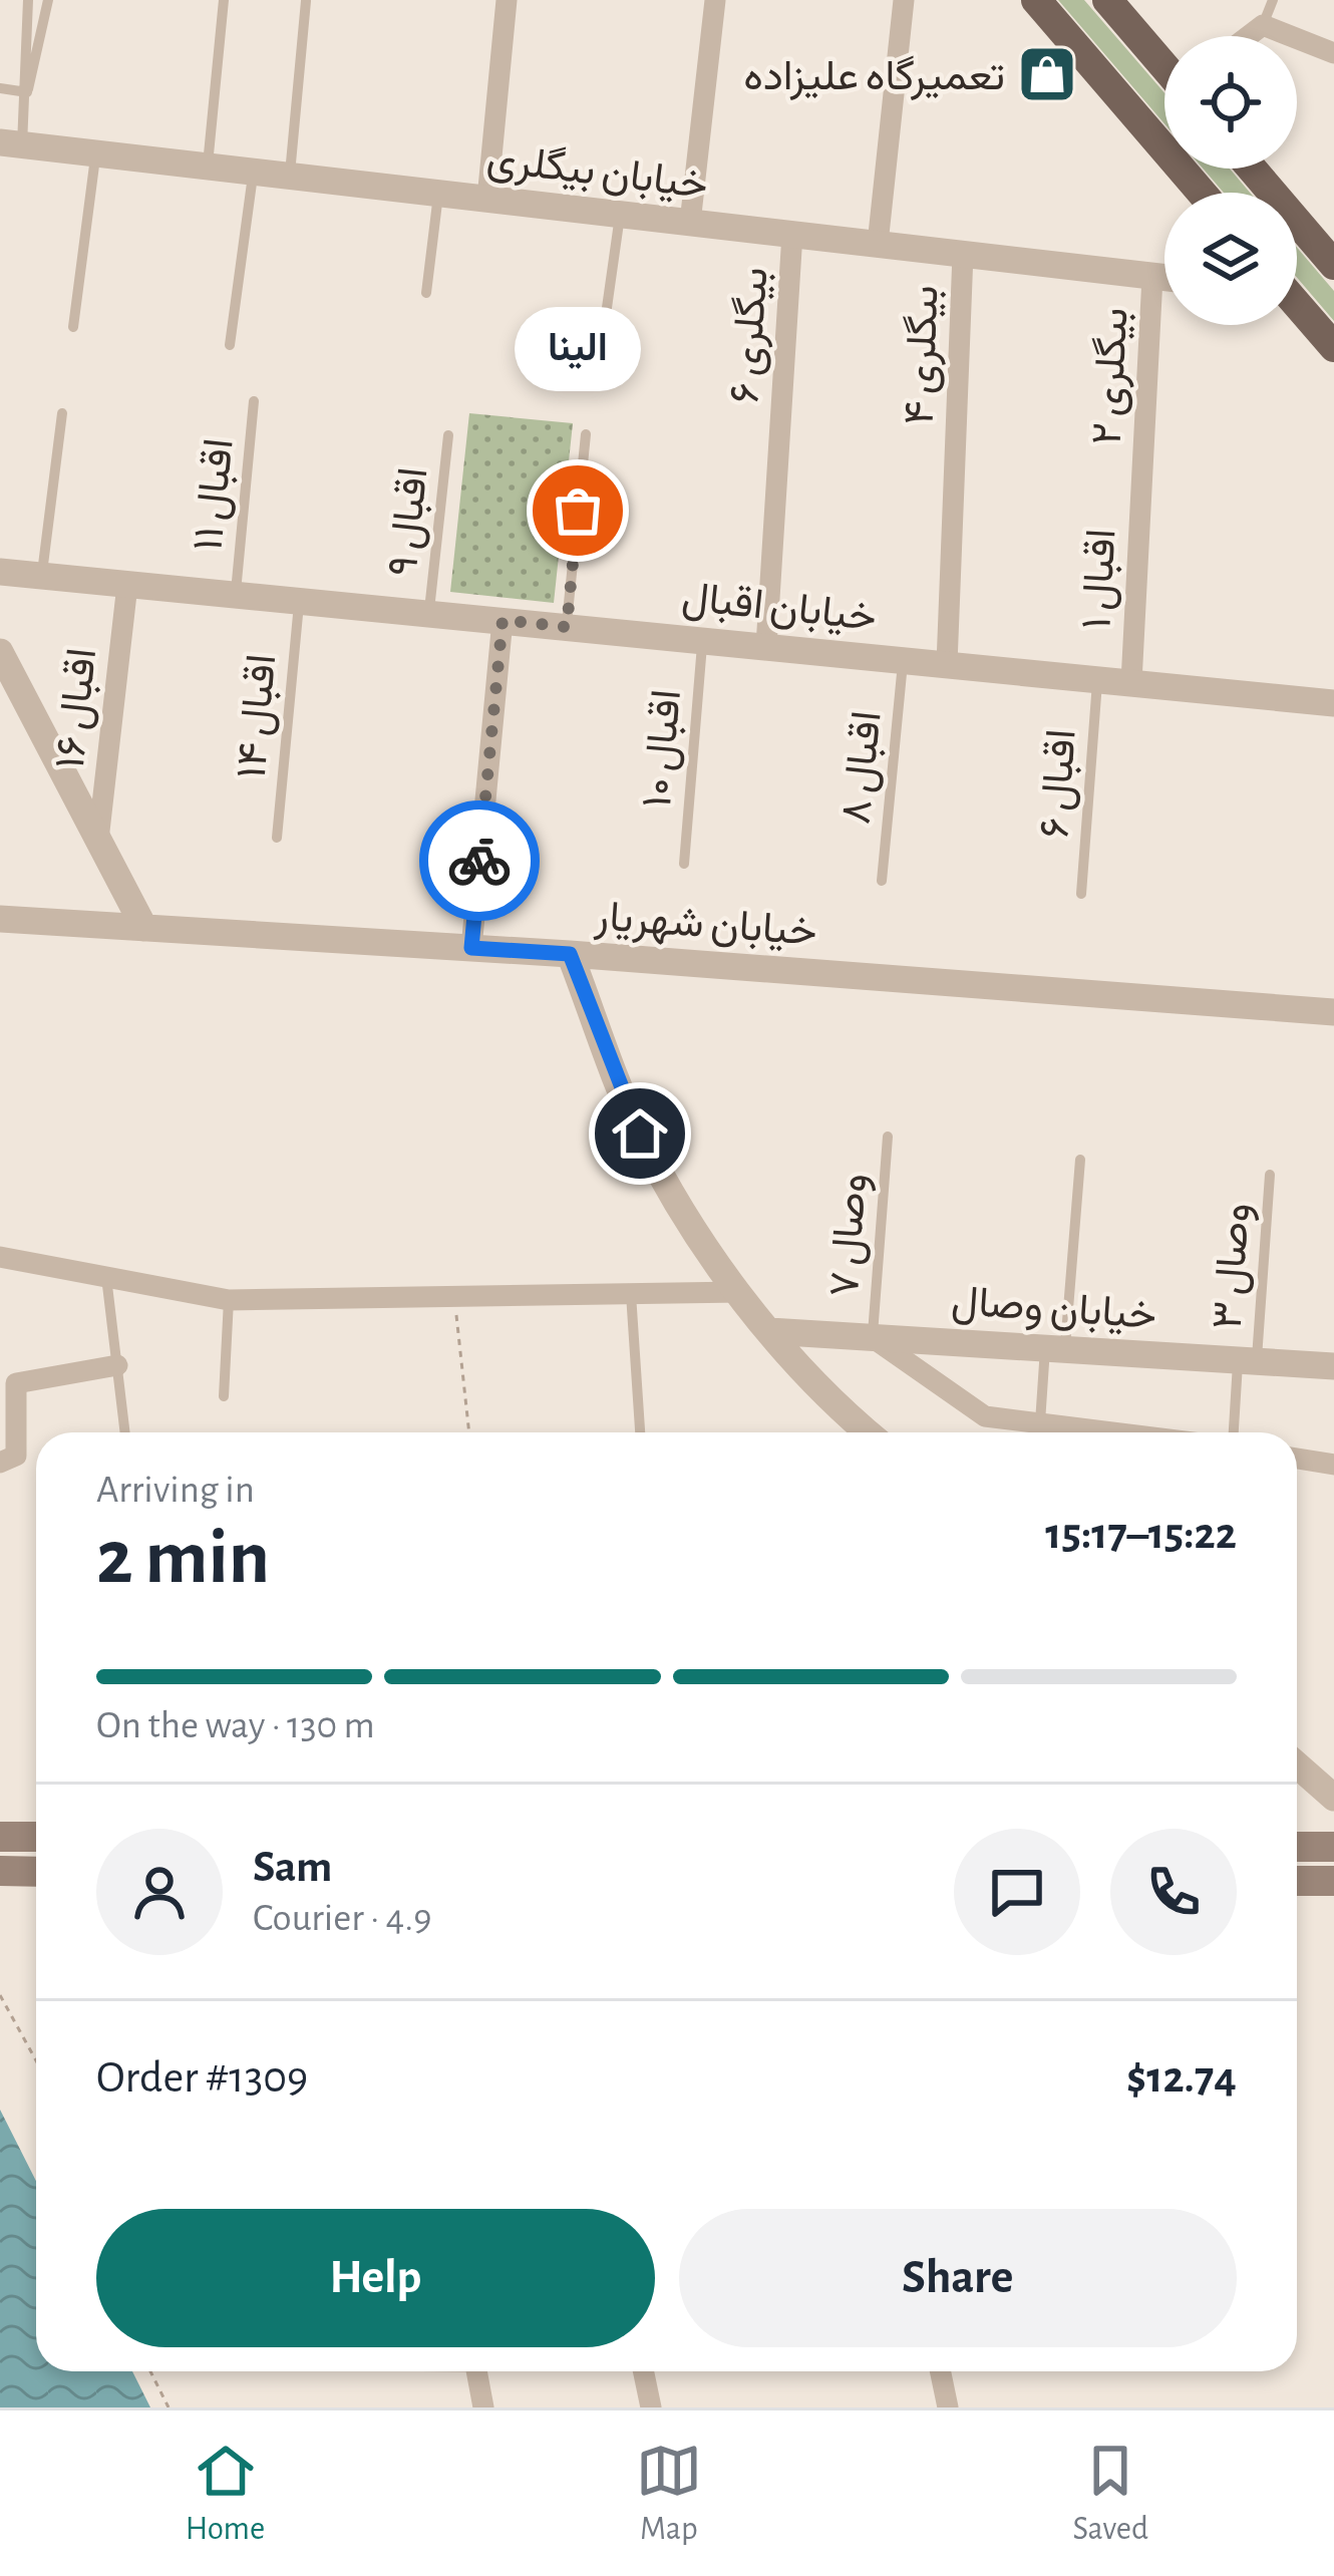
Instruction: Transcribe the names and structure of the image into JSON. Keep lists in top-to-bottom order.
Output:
{
  "streets": {
    "street": [
      "خیابان بیگلری",
      "بیگلری ۶",
      "بیگلری ۴",
      "بیگلری ۲",
      "اقبال ۱",
      "خیابان اقبال",
      "اقبال ۱۶",
      "خیابان شهریار",
      "خیابان وصال"
    ],
    "lane": [
      "اقبال ۱۱",
      "اقبال ۹",
      "اقبال ۱۴",
      "اقبال ۱۰",
      "اقبال ۸",
      "اقبال ۶",
      "وصال ۷",
      "وصال ۳"
    ]
  },
  "crossings": [
    ["خیابان بیگلری", "بیگلری ۶"],
    ["خیابان بیگلری", "بیگلری ۴"],
    ["خیابان بیگلری", "بیگلری ۲"],
    ["بیگلری ۶", "خیابان اقبال"],
    ["بیگلری ۴", "خیابان اقبال"],
    ["بیگلری ۲", "اقبال ۱"],
    ["اقبال ۱۱", "خیابان اقبال"],
    ["اقبال ۹", "خیابان اقبال"],
    ["اقبال ۱", "خیابان اقبال"],
    ["خیابان اقبال", "اقبال ۱۶"],
    ["خیابان اقبال", "اقبال ۱۴"],
    ["خیابان اقبال", "اقبال ۱۰"],
    ["خیابان اقبال", "اقبال ۸"],
    ["خیابان اقبال", "اقبال ۶"],
    ["وصال ۷", "خیابان وصال"],
    ["وصال ۳", "خیابان وصال"]
  ],
  "places": {
    "shop": ["تعمیرگاه علیزاده"],
    "other": ["الینا"]
  },
  "page": {
    "bubble": "الینا",
    "heading": ["2 min", "Arriving in", "15:17–15:22"],
    "panel": [
      "Sam",
      "Courier · 4.9",
      "Order #1309",
      "$12.74"
    ],
    "bar": "On the way · 130 m",
    "buttons": ["Help", "Share"],
    "tabs": ["Home", "Map", "Saved"]
  }
}
